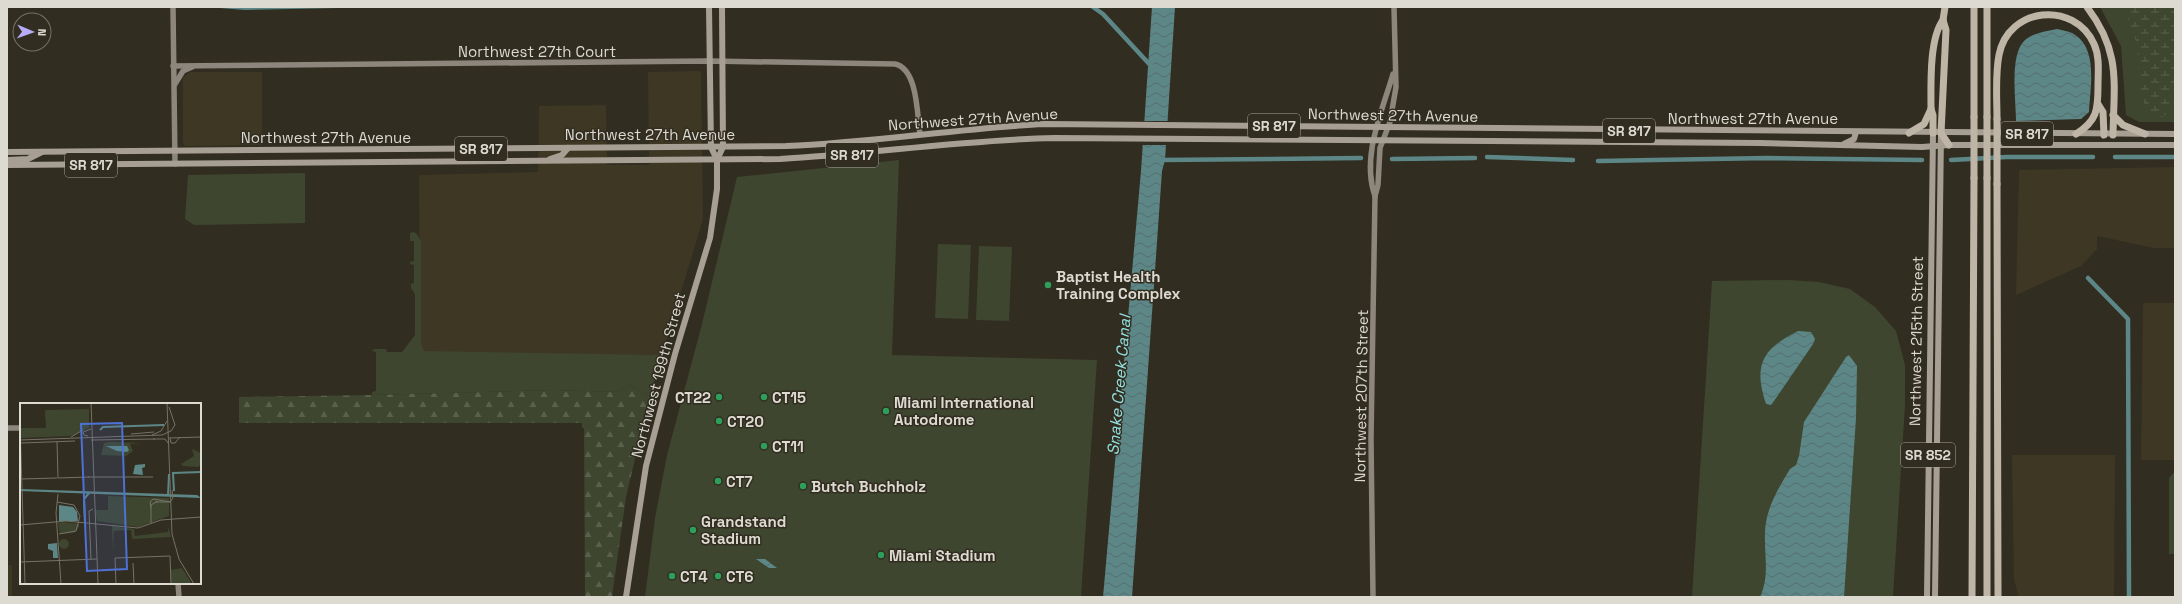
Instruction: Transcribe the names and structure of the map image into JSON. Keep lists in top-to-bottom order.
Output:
{
  "streets": {
    "main road": [
      "Northwest 27th Avenue",
      "SR 817",
      "Northwest 215th Street",
      "Northwest 199th Street",
      "SR 852"
    ],
    "street": ["Northwest 27th Court", "Northwest 207th Street"]
  },
  "crossings": [
    ["Northwest 27th Court", "Northwest 27th Avenue"],
    ["Northwest 27th Court", "Northwest 199th Street"],
    ["Northwest 27th Avenue", "SR 817"],
    ["Northwest 27th Avenue", "Northwest 215th Street"],
    ["Northwest 27th Avenue", "Northwest 199th Street"],
    ["Northwest 27th Avenue", "Northwest 207th Street"],
    ["SR 817", "Northwest 215th Street"]
  ],
  "water": ["Snake Creek Canal"],
  "places": [
    "Baptist Health Training Complex",
    "CT22",
    "CT15",
    "Miami International Autodrome",
    "CT20",
    "CT11",
    "CT7",
    "Butch Buchholz",
    "Grandstand Stadium",
    "Miami Stadium",
    "CT4",
    "CT6"
  ],
  "north": "right"
}
